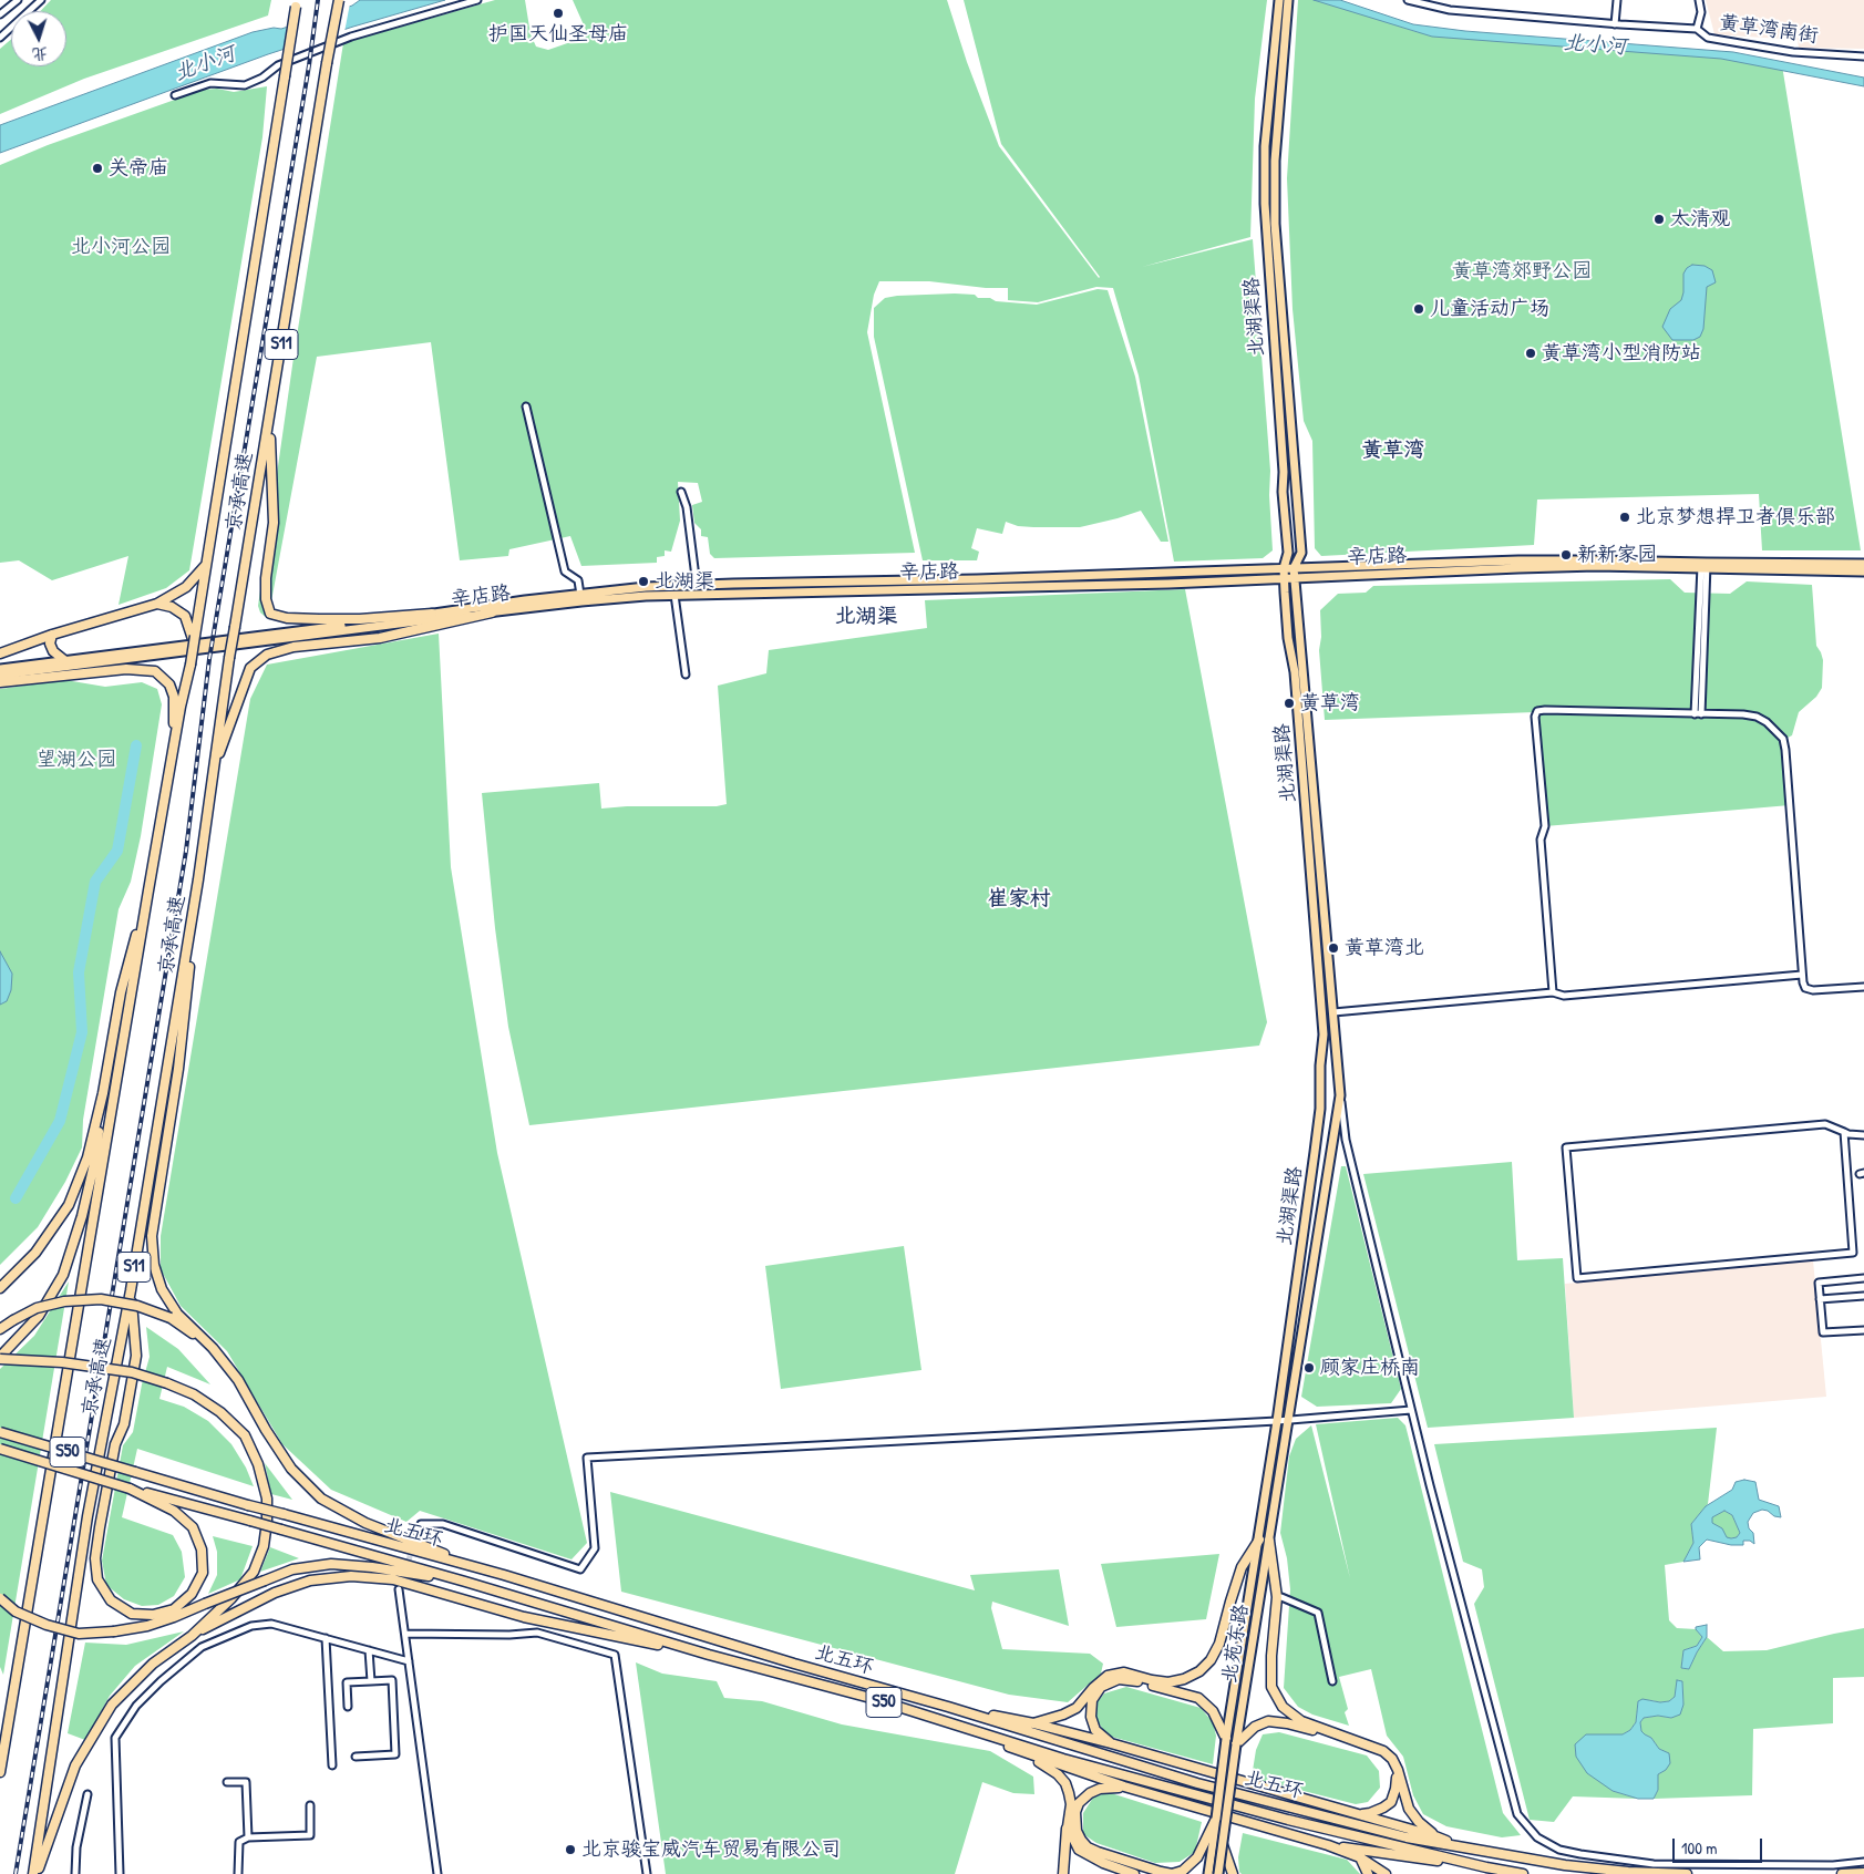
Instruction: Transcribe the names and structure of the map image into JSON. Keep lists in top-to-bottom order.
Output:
{
  "streets": {
    "highway": [
      "S11",
      "京承高速",
      "S50",
      "北五环"
    ],
    "main road": ["北湖渠路", "辛店路", "北苑东路"],
    "street": ["黄草湾南街"]
  },
  "crossings": [
    ["北湖渠路", "辛店路"],
    ["北湖渠路", "北苑东路"]
  ],
  "districts": ["黄草湾", "北湖渠", "崔家村"],
  "water": ["北小河"],
  "parks": ["北小河公园", "黄草湾郊野公园", "望湖公园"],
  "places": [
    "护国天仙圣母庙",
    "关帝庙",
    "太清观",
    "儿童活动广场",
    "黄草湾小型消防站",
    "北京梦想捍卫者俱乐部",
    "新新家园",
    "北湖渠",
    "黄草湾",
    "黄草湾北",
    "顾家庄桥南",
    "北京骏宝威汽车贸易有限公司"
  ],
  "scale_bar": "100 m",
  "north": "bottom"
}
